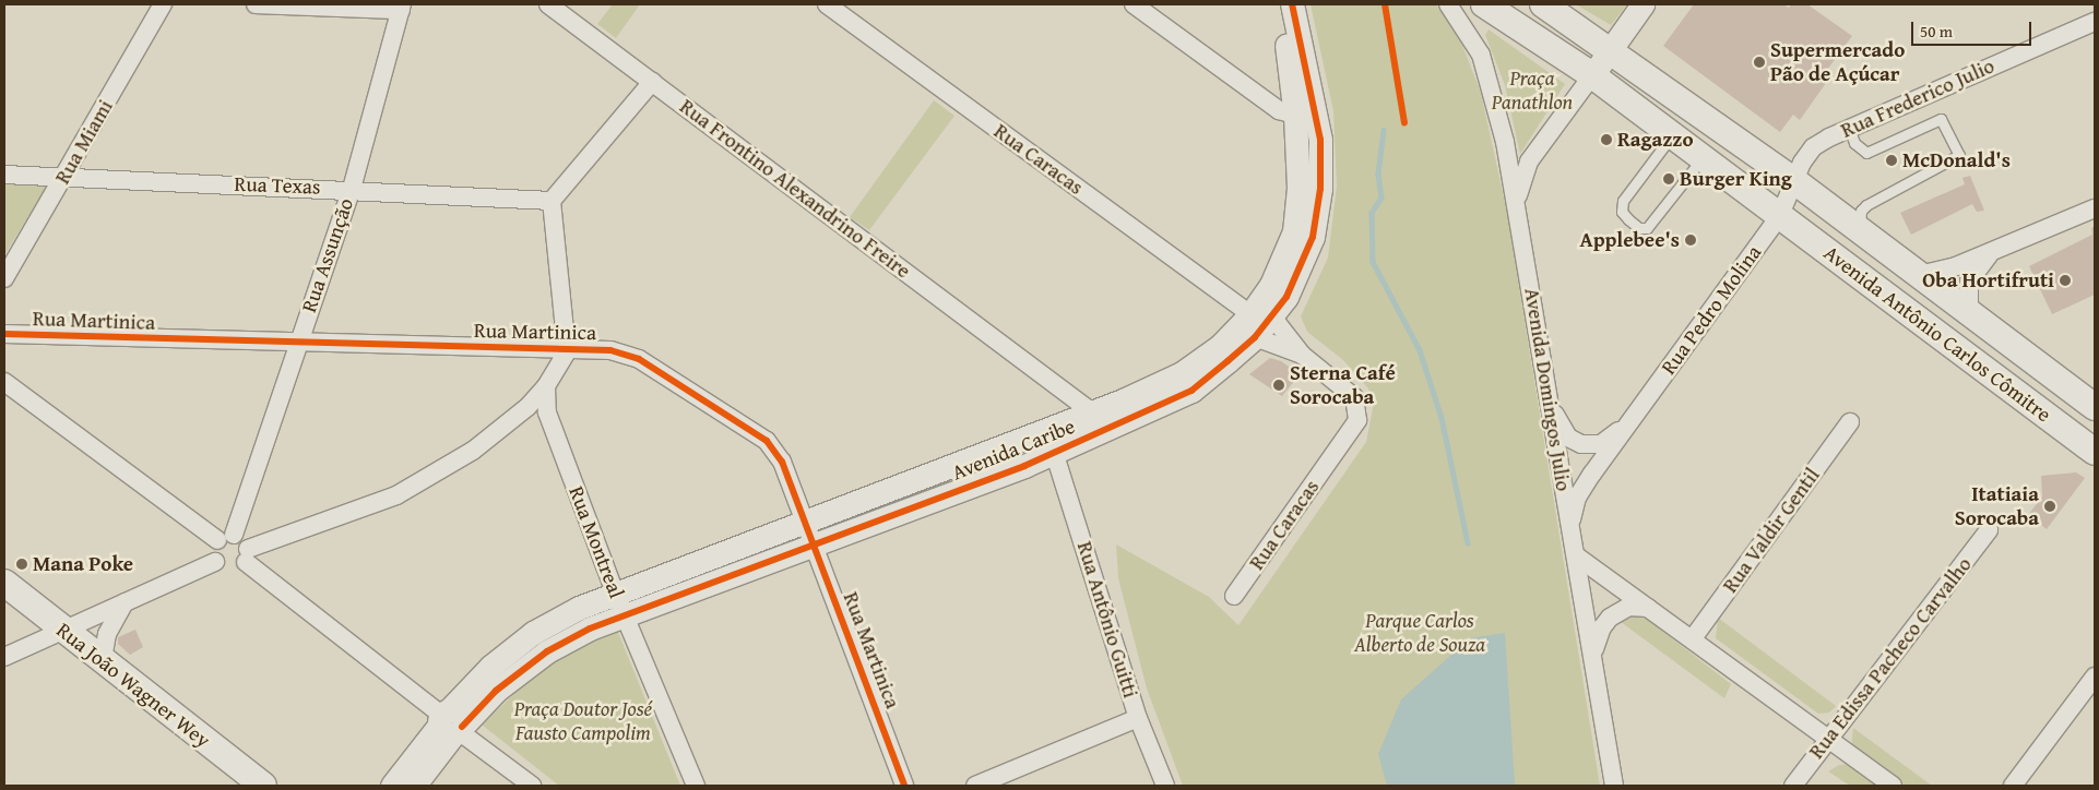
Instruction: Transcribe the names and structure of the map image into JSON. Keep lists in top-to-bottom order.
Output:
{
  "streets": {
    "main road": ["Avenida Antônio Carlos Cômitre", "Rua João Wagner Wey"],
    "street": [
      "Rua Frederico Julio",
      "Rua Miami",
      "Rua Caracas",
      "Rua Texas",
      "Rua Frontino Alexandrino Freire",
      "Rua Assunção",
      "Rua Pedro Molina",
      "Rua Martinica",
      "Avenida Domingos Julio",
      "Avenida Caribe",
      "Rua Valdir Gentil",
      "Rua Montreal",
      "Rua Antônio Guitti",
      "Rua Edissa Pacheco Carvalho"
    ]
  },
  "crossings": [
    ["Rua Frederico Julio", "Avenida Antônio Carlos Cômitre"],
    ["Rua Miami", "Rua Texas"],
    ["Rua Caracas", "Avenida Caribe"],
    ["Rua Texas", "Rua Assunção"],
    ["Rua Frontino Alexandrino Freire", "Avenida Caribe"],
    ["Rua Assunção", "Rua Martinica"],
    ["Rua Pedro Molina", "Avenida Antônio Carlos Cômitre"],
    ["Rua Pedro Molina", "Avenida Domingos Julio"],
    ["Rua Martinica", "Avenida Caribe"],
    ["Avenida Caribe", "Rua Montreal"],
    ["Avenida Caribe", "Rua Antônio Guitti"]
  ],
  "parks": ["Praça Panathlon", "Parque Carlos Alberto de Souza", "Praça Doutor José Fausto Campolim"],
  "places": [
    "Supermercado Pão de Açúcar",
    "Ragazzo",
    "McDonald's",
    "Burger King",
    "Applebee's",
    "Oba Hortifruti",
    "Sterna Café Sorocaba",
    "Itatiaia Sorocaba",
    "Mana Poke"
  ],
  "scale_bar": "50 m"
}
